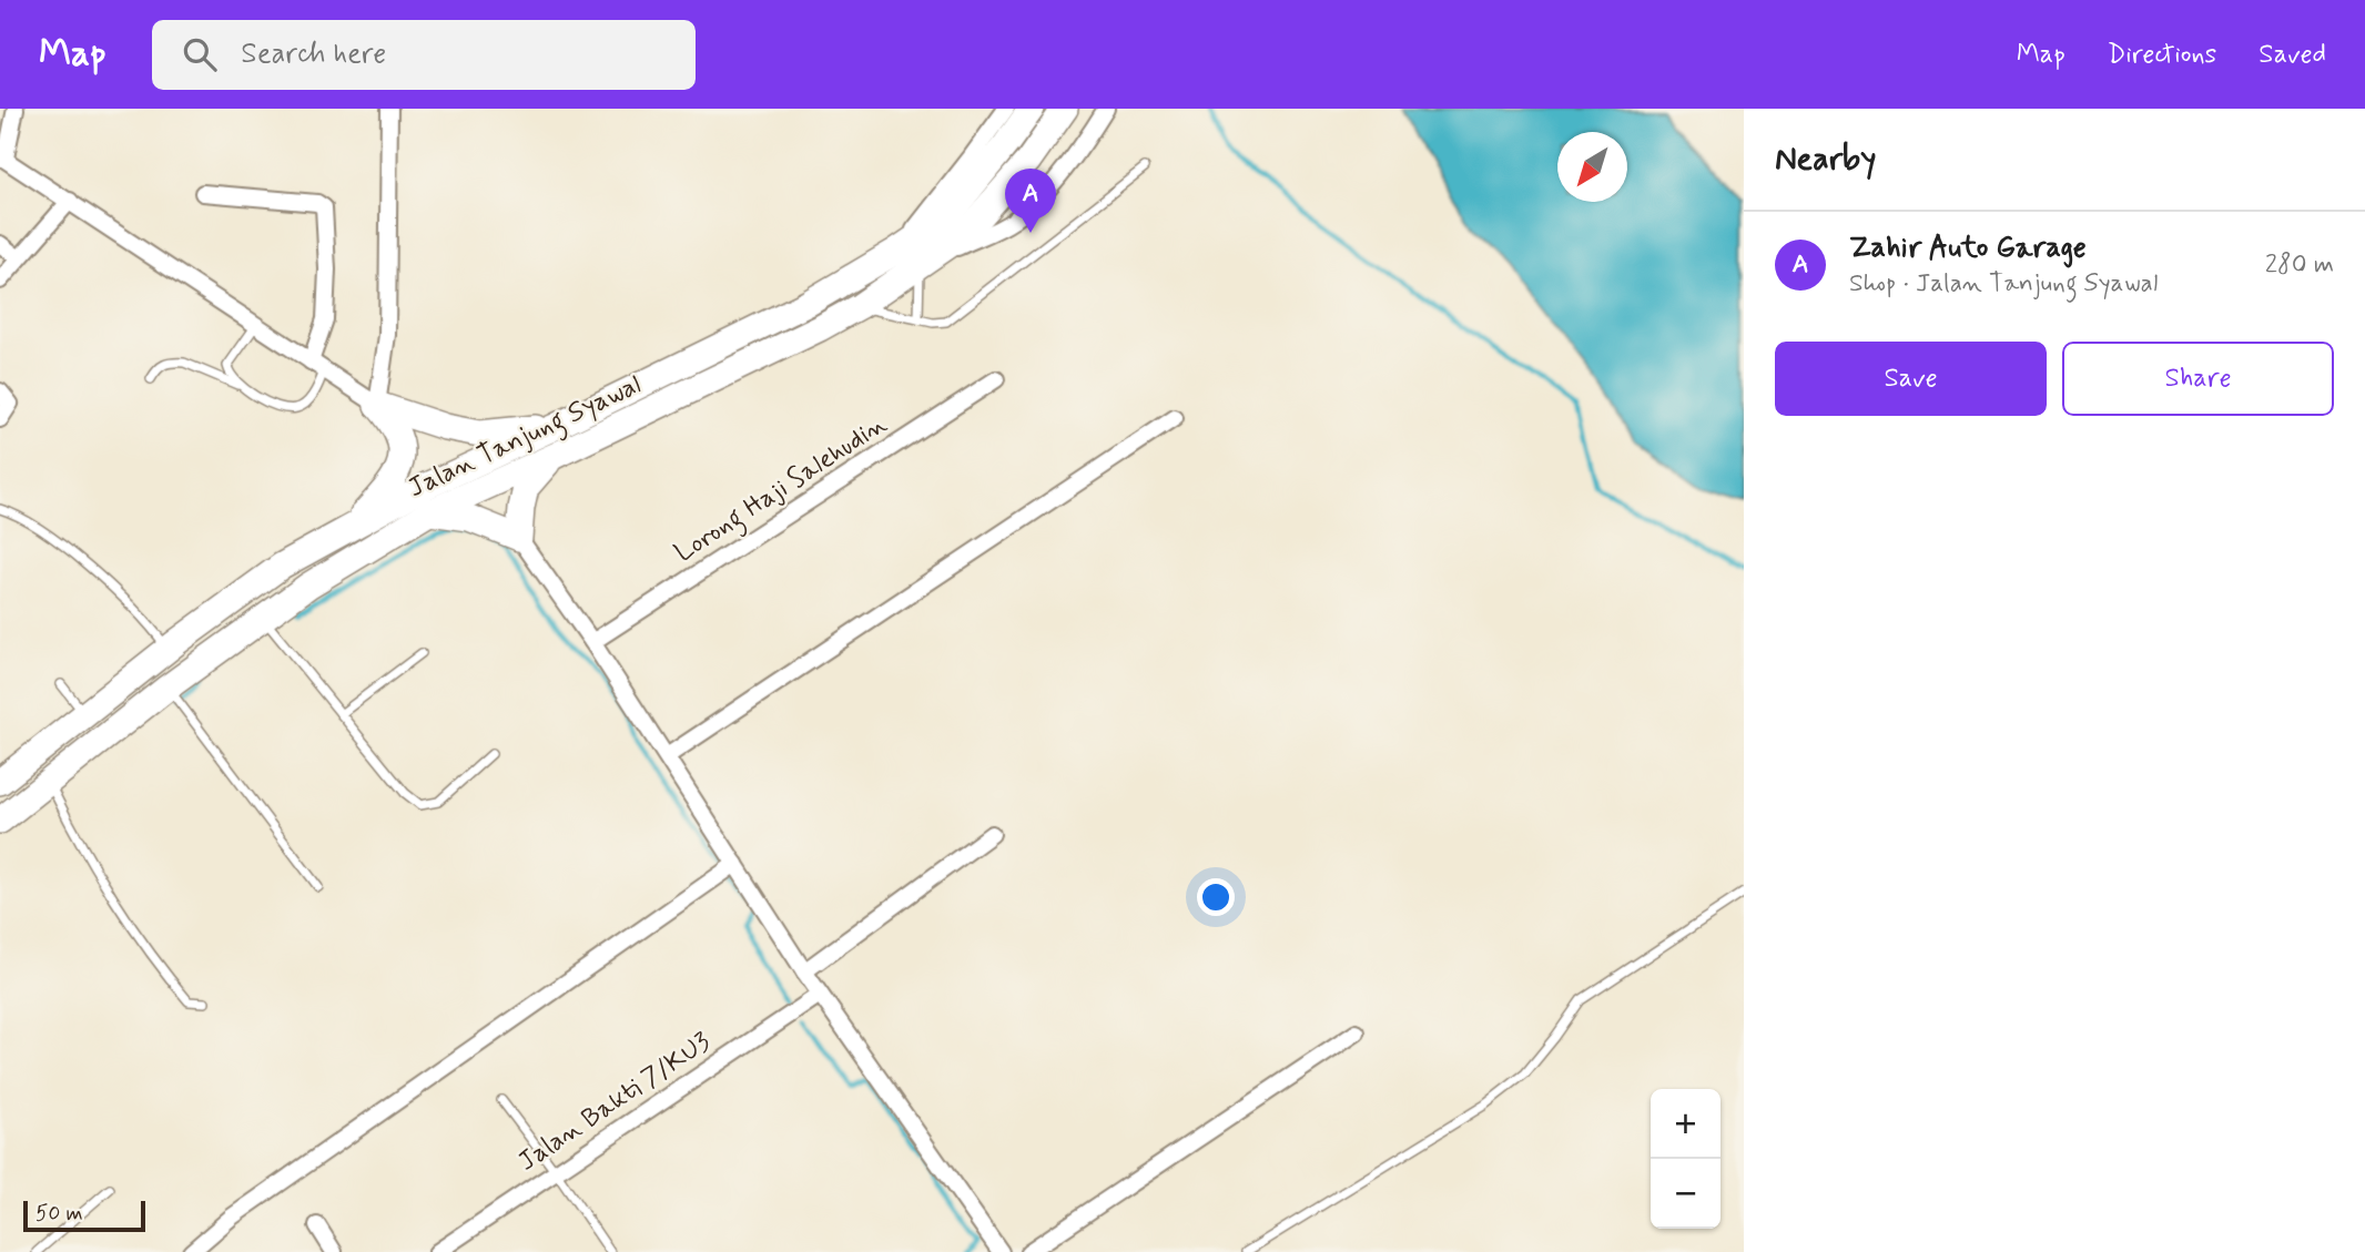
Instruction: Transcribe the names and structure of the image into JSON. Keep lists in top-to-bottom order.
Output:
{
  "streets": {
    "main road": ["Jalan Tanjung Syawal"],
    "street": ["Lorong Haji Salehudin", "Jalan Bakti 7/KU3"]
  },
  "scale_bar": "50 m",
  "north": "bottom left",
  "page": {
    "header": "Map",
    "search": "Search here",
    "nav": ["Map", "Directions", "Saved"],
    "heading": "Nearby",
    "pins": "A",
    "list": [
      {
        "mark": "A",
        "name": "Zahir Auto Garage",
        "note": "Shop · Jalan Tanjung Syawal",
        "value": "280 m"
      }
    ],
    "buttons": ["Save", "Share"],
    "map_buttons": ["+", "−"],
    "scale": "50 m"
  }
}
